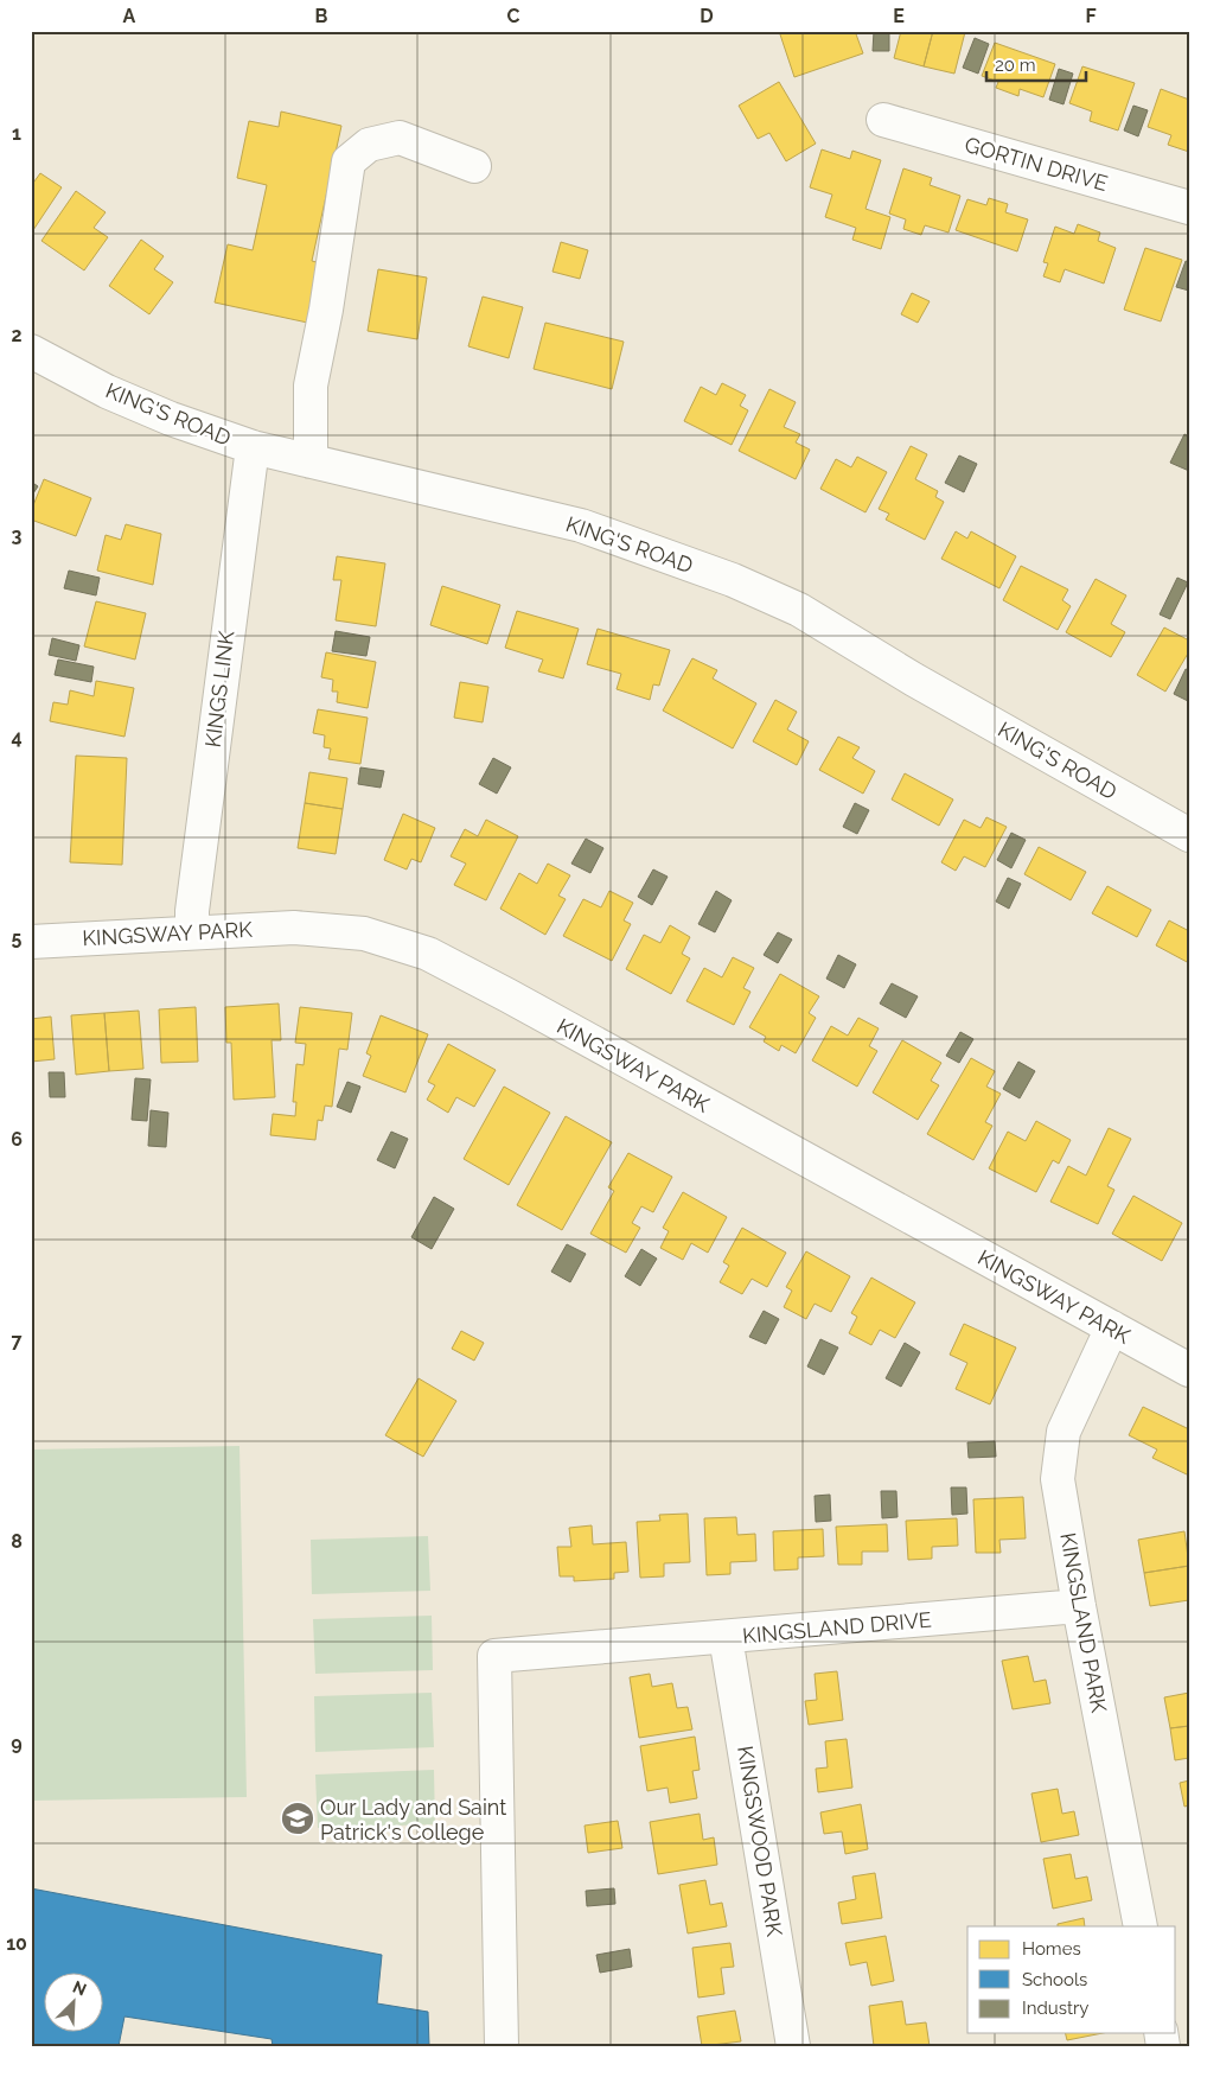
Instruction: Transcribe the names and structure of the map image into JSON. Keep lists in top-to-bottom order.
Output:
{
  "streets": {
    "street": [
      "GORTIN DRIVE",
      "KING'S ROAD",
      "KINGS LINK",
      "KINGSWAY PARK",
      "KINGSLAND PARK",
      "KINGSLAND DRIVE",
      "KINGSWOOD PARK"
    ]
  },
  "crossings": [
    ["KING'S ROAD", "KINGS LINK"],
    ["KINGS LINK", "KINGSWAY PARK"],
    ["KINGSWAY PARK", "KINGSLAND PARK"],
    ["KINGSLAND PARK", "KINGSLAND DRIVE"],
    ["KINGSLAND DRIVE", "KINGSWOOD PARK"]
  ],
  "places": {
    "school or university": ["Our Lady and Saint Patrick's College"]
  },
  "legend": ["Homes", "Schools", "Industry"],
  "scale_bar": "20 m",
  "north": "top right",
  "grid": {
    "columns": [
      "A",
      "B",
      "C",
      "D",
      "E",
      "F"
    ],
    "rows": [
      "1",
      "2",
      "3",
      "4",
      "5",
      "6",
      "7",
      "8",
      "9",
      "10"
    ]
  }
}
